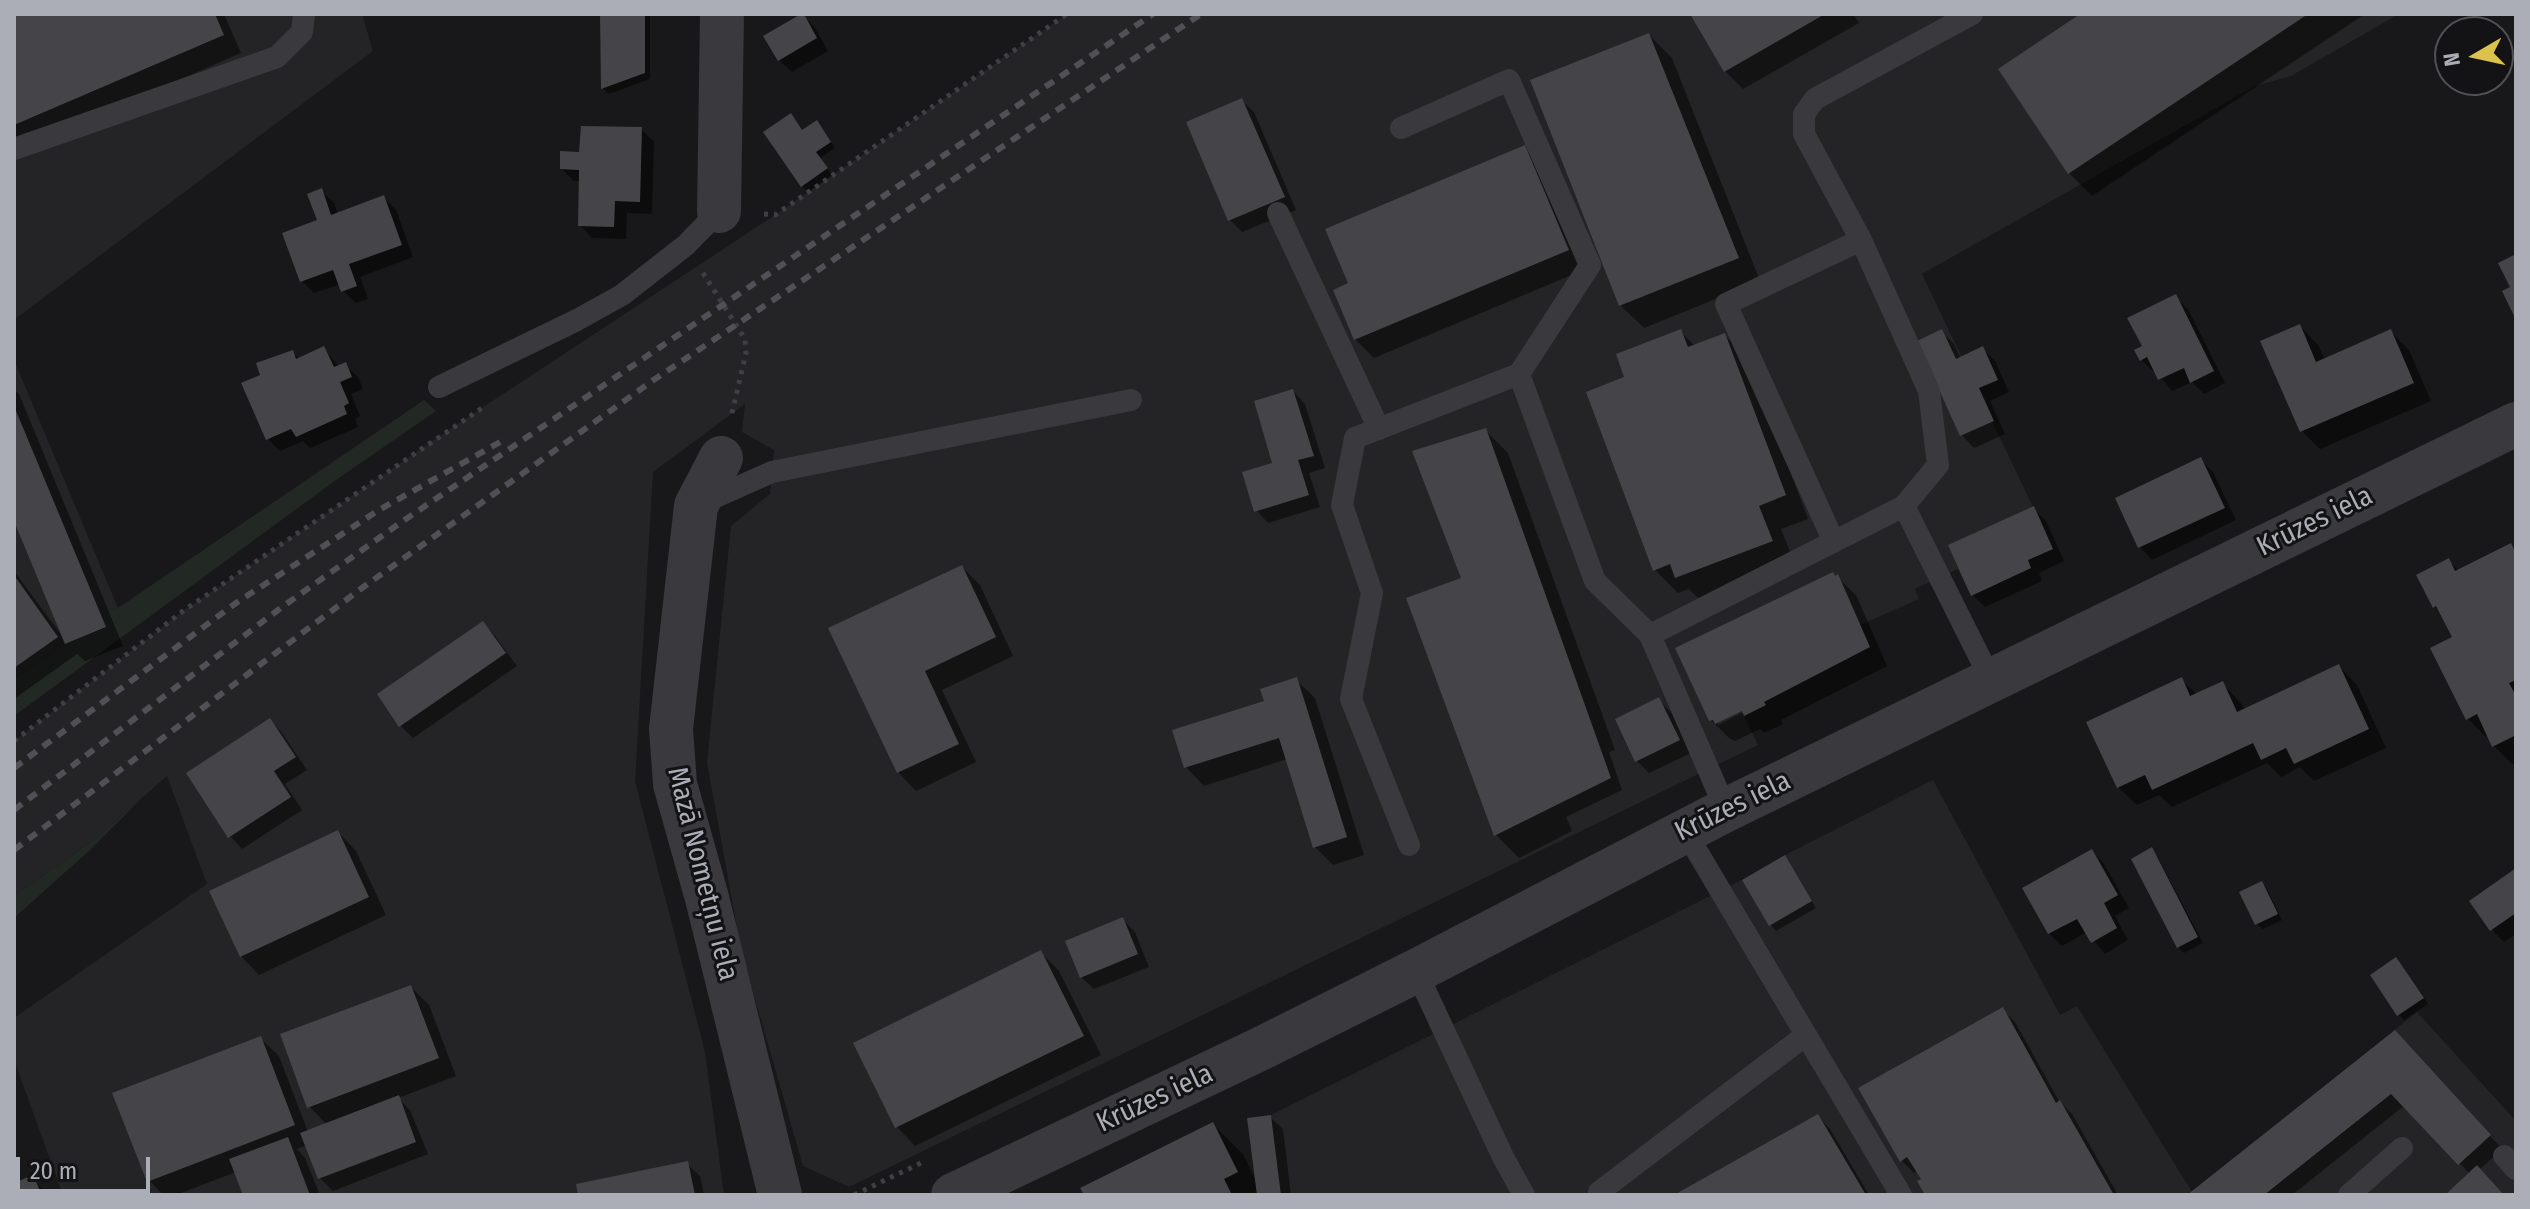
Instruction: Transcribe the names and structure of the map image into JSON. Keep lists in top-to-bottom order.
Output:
{
  "streets": {
    "street": ["Krūzes iela", "Mazā Nometņu iela"]
  },
  "scale_bar": "20 m",
  "north": "left"
}
